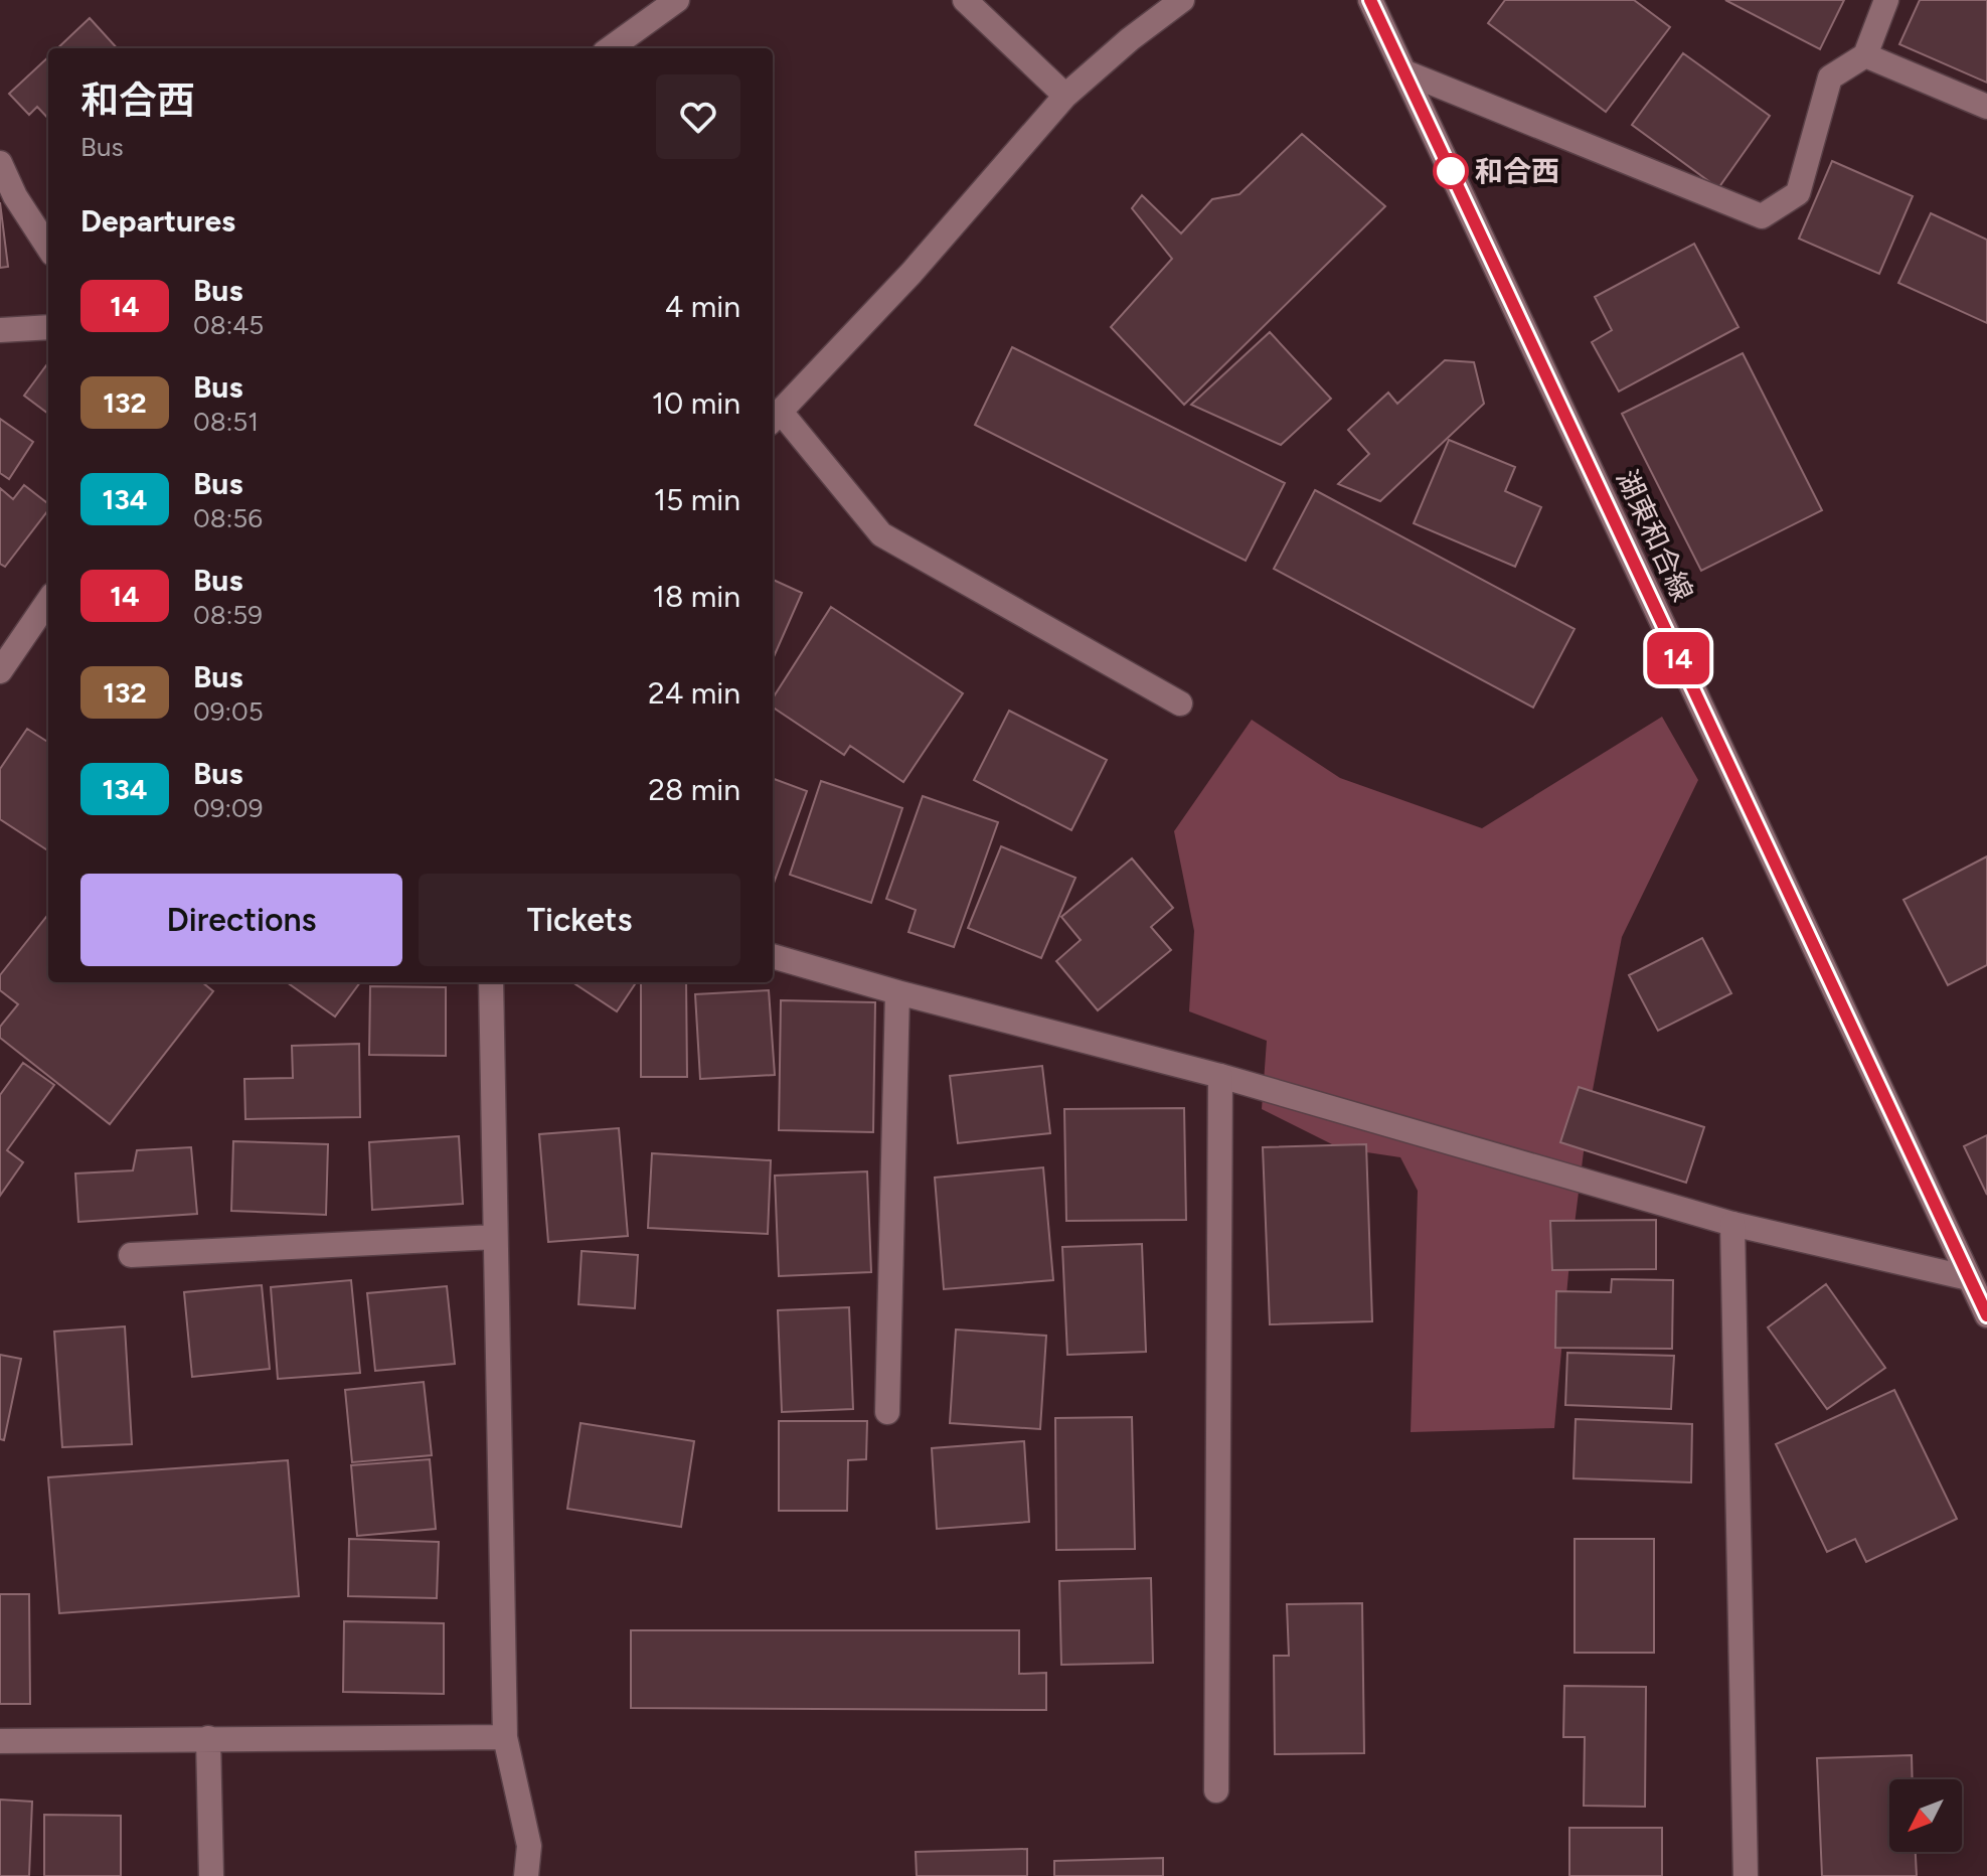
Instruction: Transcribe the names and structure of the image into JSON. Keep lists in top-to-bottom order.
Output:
{
  "streets": {
    "street": ["湖東和合線"]
  },
  "places": ["和合西"],
  "lines": ["bus line 14"],
  "north": "bottom left",
  "page": {
    "on_map": "14",
    "heading": [
      ["和合西", "Bus"],
      "Departures"
    ],
    "list": [
      {
        "mark": "14",
        "name": "Bus",
        "note": "08:45",
        "value": "4 min"
      },
      {
        "mark": "132",
        "name": "Bus",
        "note": "08:51",
        "value": "10 min"
      },
      {
        "mark": "134",
        "name": "Bus",
        "note": "08:56",
        "value": "15 min"
      },
      {
        "mark": "14",
        "name": "Bus",
        "note": "08:59",
        "value": "18 min"
      },
      {
        "mark": "132",
        "name": "Bus",
        "note": "09:05",
        "value": "24 min"
      },
      {
        "mark": "134",
        "name": "Bus",
        "note": "09:09",
        "value": "28 min"
      }
    ],
    "buttons": ["Directions", "Tickets"]
  }
}
